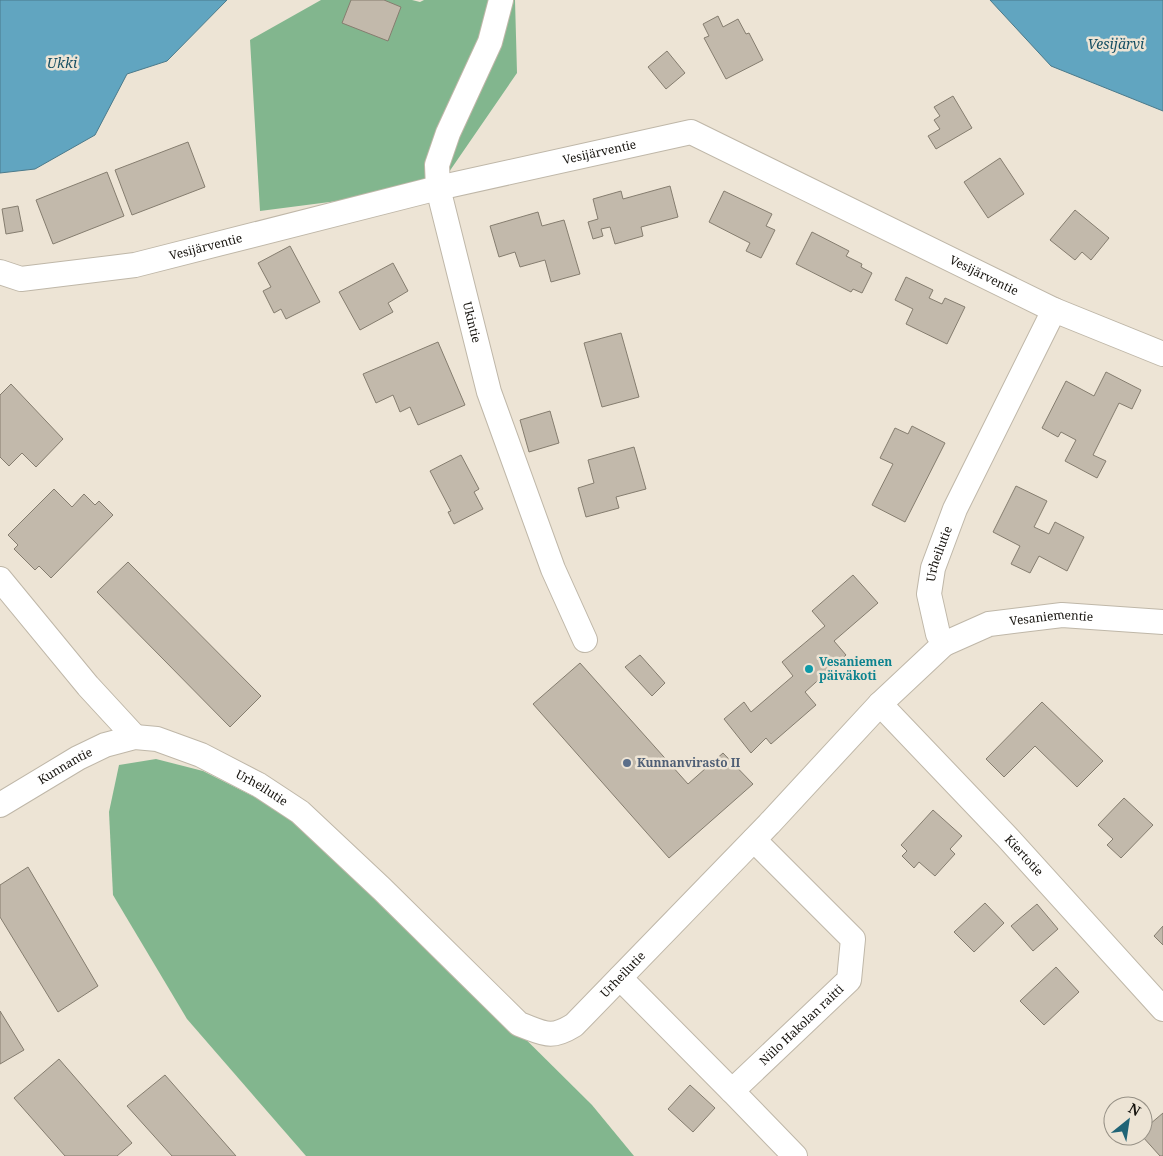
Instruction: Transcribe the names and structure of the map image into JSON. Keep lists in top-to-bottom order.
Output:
{
  "streets": {
    "street": [
      "Vesijärventie",
      "Ukintie",
      "Urheilutie",
      "Vesaniementie",
      "Kunnantie",
      "Kiertotie",
      "Niilo Hakolan raitti"
    ]
  },
  "crossings": [
    ["Vesijärventie", "Ukintie"],
    ["Vesijärventie", "Urheilutie"],
    ["Urheilutie", "Vesaniementie"],
    ["Urheilutie", "Kunnantie"],
    ["Urheilutie", "Kiertotie"],
    ["Urheilutie", "Niilo Hakolan raitti"]
  ],
  "water": ["Vesijärvi", "Ukki"],
  "places": ["Vesaniemen päiväkoti", "Kunnanvirasto II"],
  "north": "top right"
}
